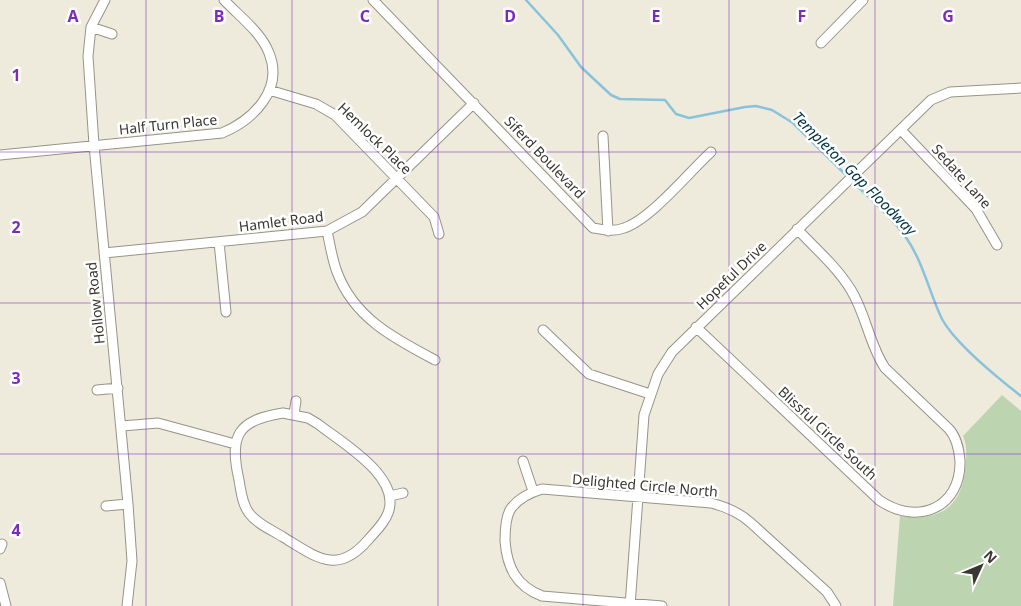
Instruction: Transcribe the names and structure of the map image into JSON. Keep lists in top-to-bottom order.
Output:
{
  "streets": {
    "street": [
      "Half Turn Place",
      "Hemlock Place",
      "Siferd Boulevard",
      "Sedate Lane",
      "Hamlet Road",
      "Hopeful Drive",
      "Hollow Road",
      "Blissful Circle South",
      "Delighted Circle North"
    ]
  },
  "crossings": [
    ["Half Turn Place", "Hemlock Place"],
    ["Half Turn Place", "Hollow Road"],
    ["Hemlock Place", "Hamlet Road"],
    ["Siferd Boulevard", "Hamlet Road"],
    ["Sedate Lane", "Hopeful Drive"],
    ["Hamlet Road", "Hollow Road"],
    ["Hopeful Drive", "Blissful Circle South"],
    ["Hopeful Drive", "Delighted Circle North"]
  ],
  "water": ["Templeton Gap Floodway"],
  "north": "top right",
  "grid": {
    "columns": [
      "A",
      "B",
      "C",
      "D",
      "E",
      "F",
      "G"
    ],
    "rows": [
      "1",
      "2",
      "3",
      "4"
    ]
  }
}
